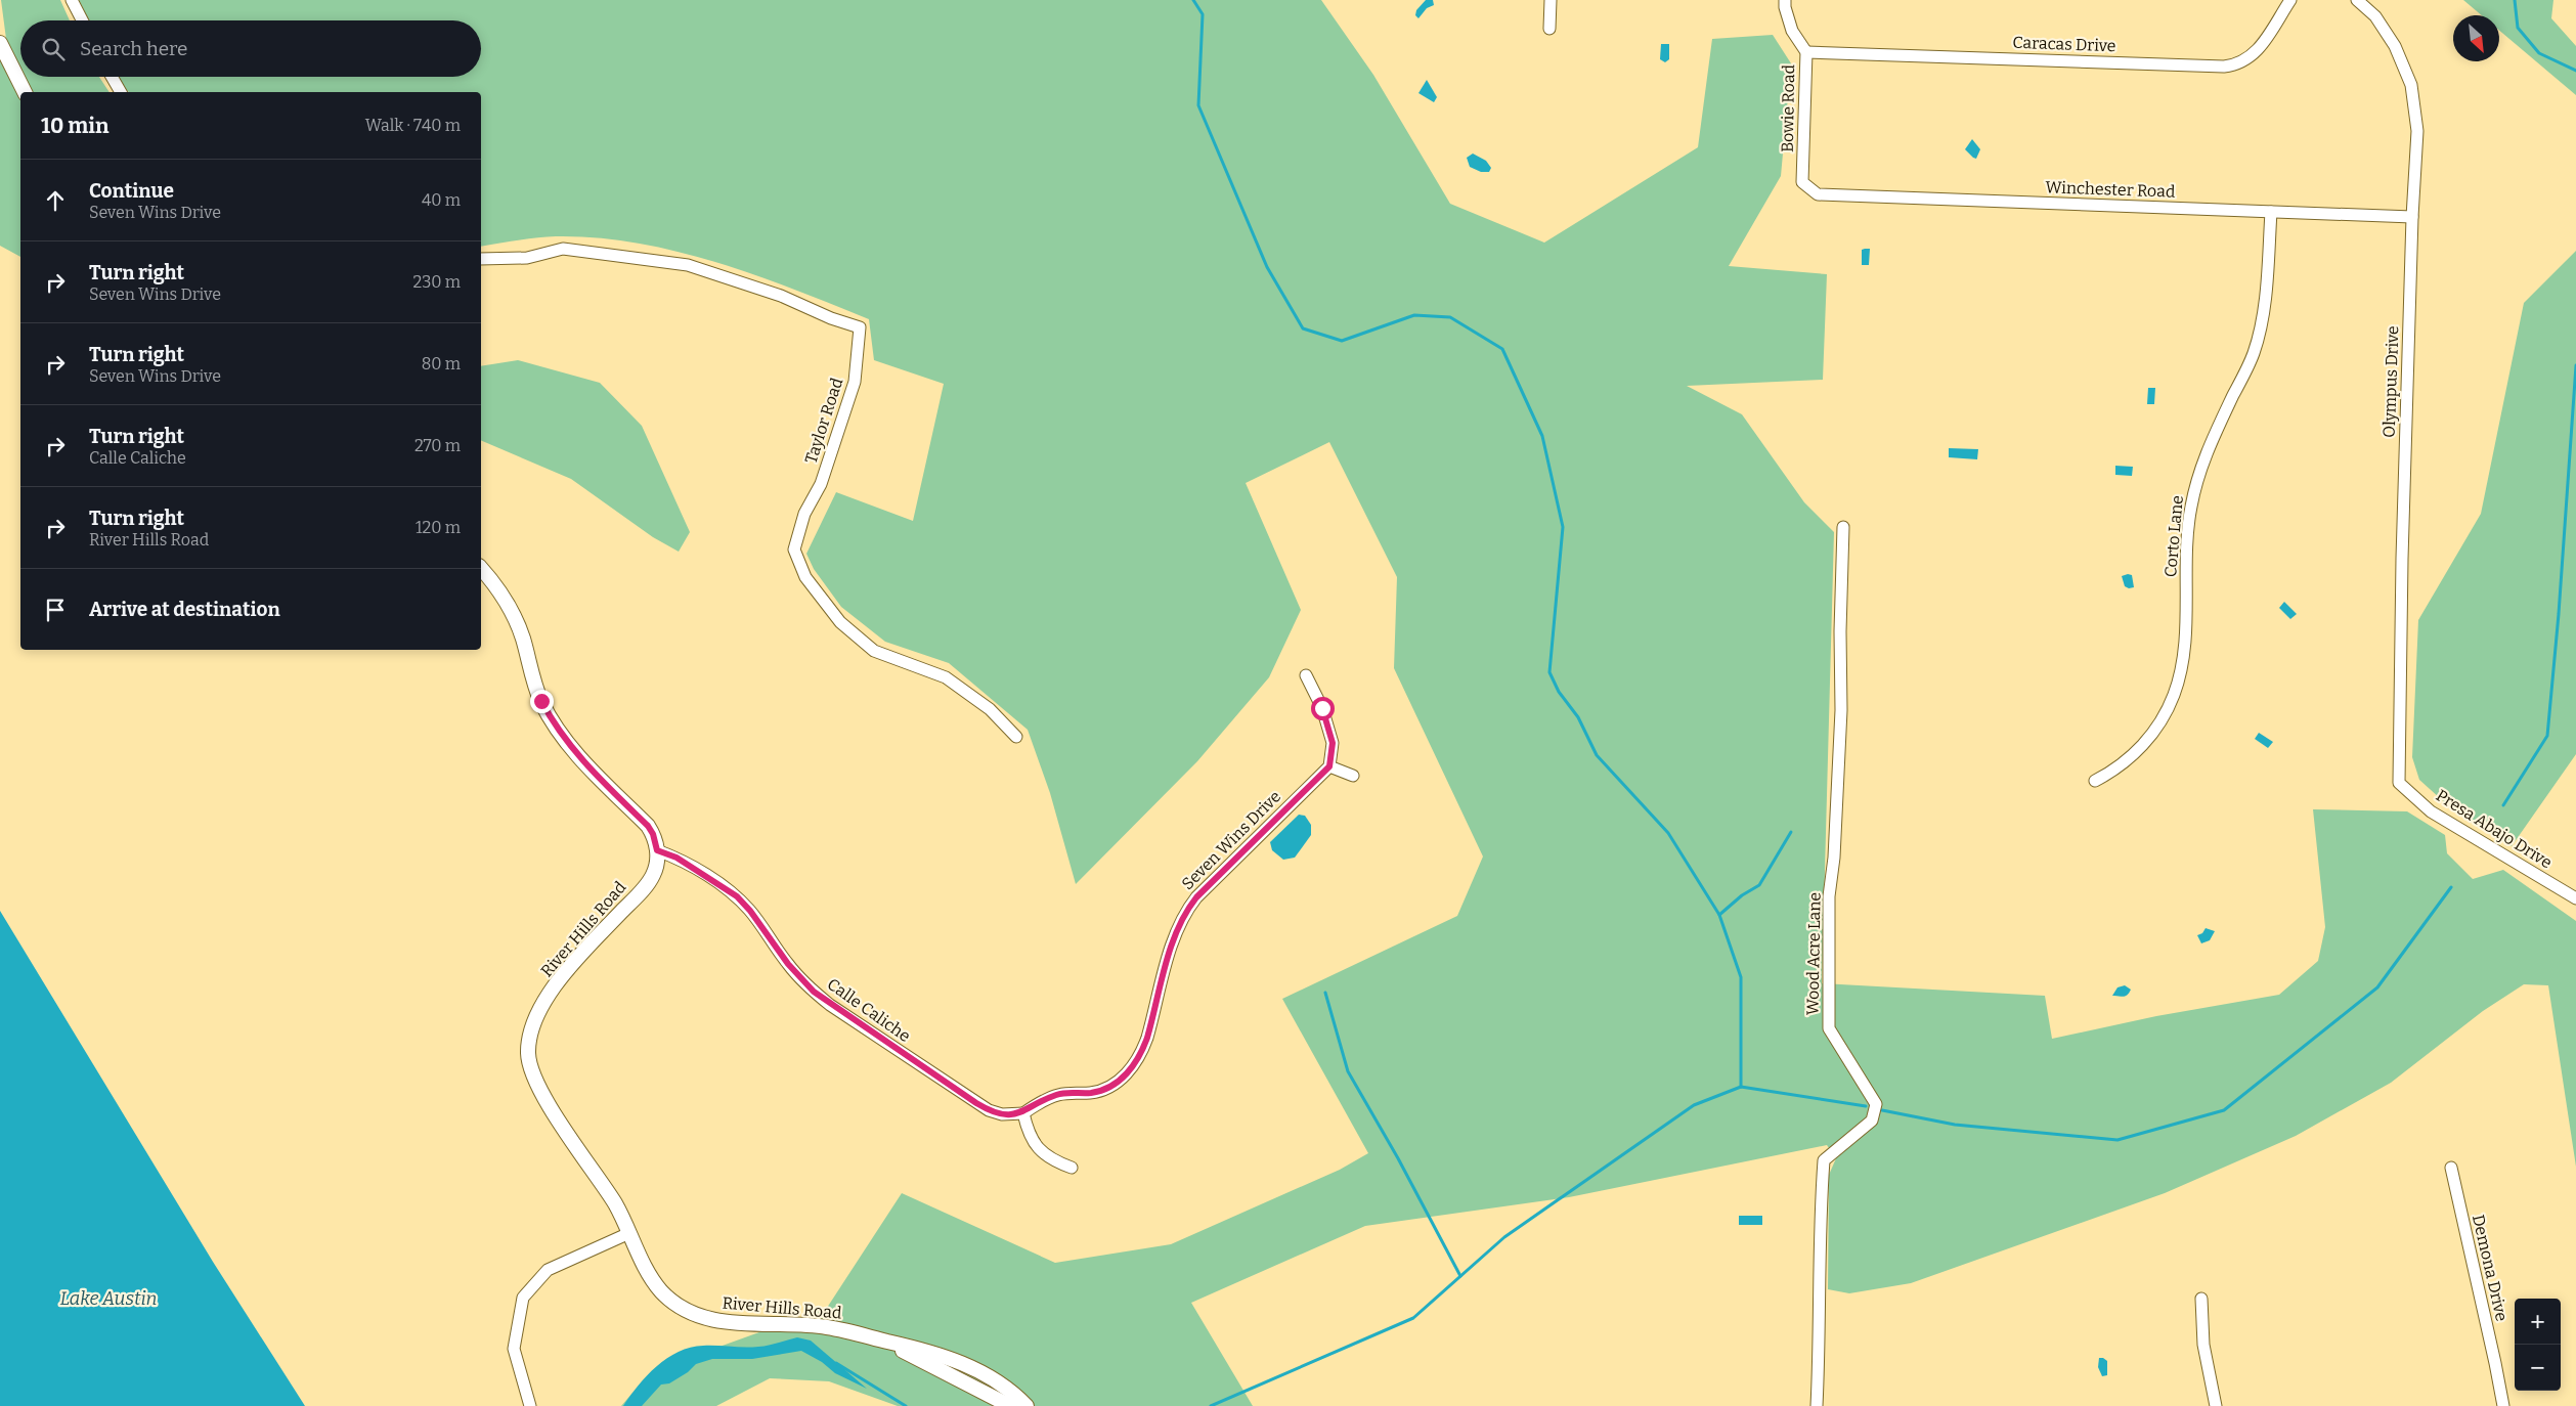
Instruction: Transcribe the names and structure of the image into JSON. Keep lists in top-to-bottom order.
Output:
{
  "streets": {
    "street": [
      "Caracas Drive",
      "Bowie Road",
      "Winchester Road",
      "Olympus Drive",
      "Taylor Road",
      "Corto Lane",
      "Presa Abajo Drive",
      "Seven Wins Drive",
      "River Hills Road",
      "Wood Acre Lane",
      "Calle Caliche",
      "Demona Drive"
    ]
  },
  "crossings": [
    ["Caracas Drive", "Bowie Road"],
    ["Bowie Road", "Winchester Road"],
    ["Winchester Road", "Olympus Drive"],
    ["Winchester Road", "Corto Lane"],
    ["Olympus Drive", "Presa Abajo Drive"],
    ["Seven Wins Drive", "Calle Caliche"],
    ["River Hills Road", "Calle Caliche"]
  ],
  "water": ["Lake Austin"],
  "north": "bottom right",
  "page": {
    "search": "Search here",
    "heading": ["10 min", "Walk · 740 m"],
    "list": [
      ["Continue", "Seven Wins Drive", "40 m"],
      ["Turn right", "Seven Wins Drive", "230 m"],
      ["Turn right", "Seven Wins Drive", "80 m"],
      ["Turn right", "Calle Caliche", "270 m"],
      ["Turn right", "River Hills Road", "120 m"],
      "Arrive at destination"
    ],
    "map_buttons": ["+", "−"]
  }
}
